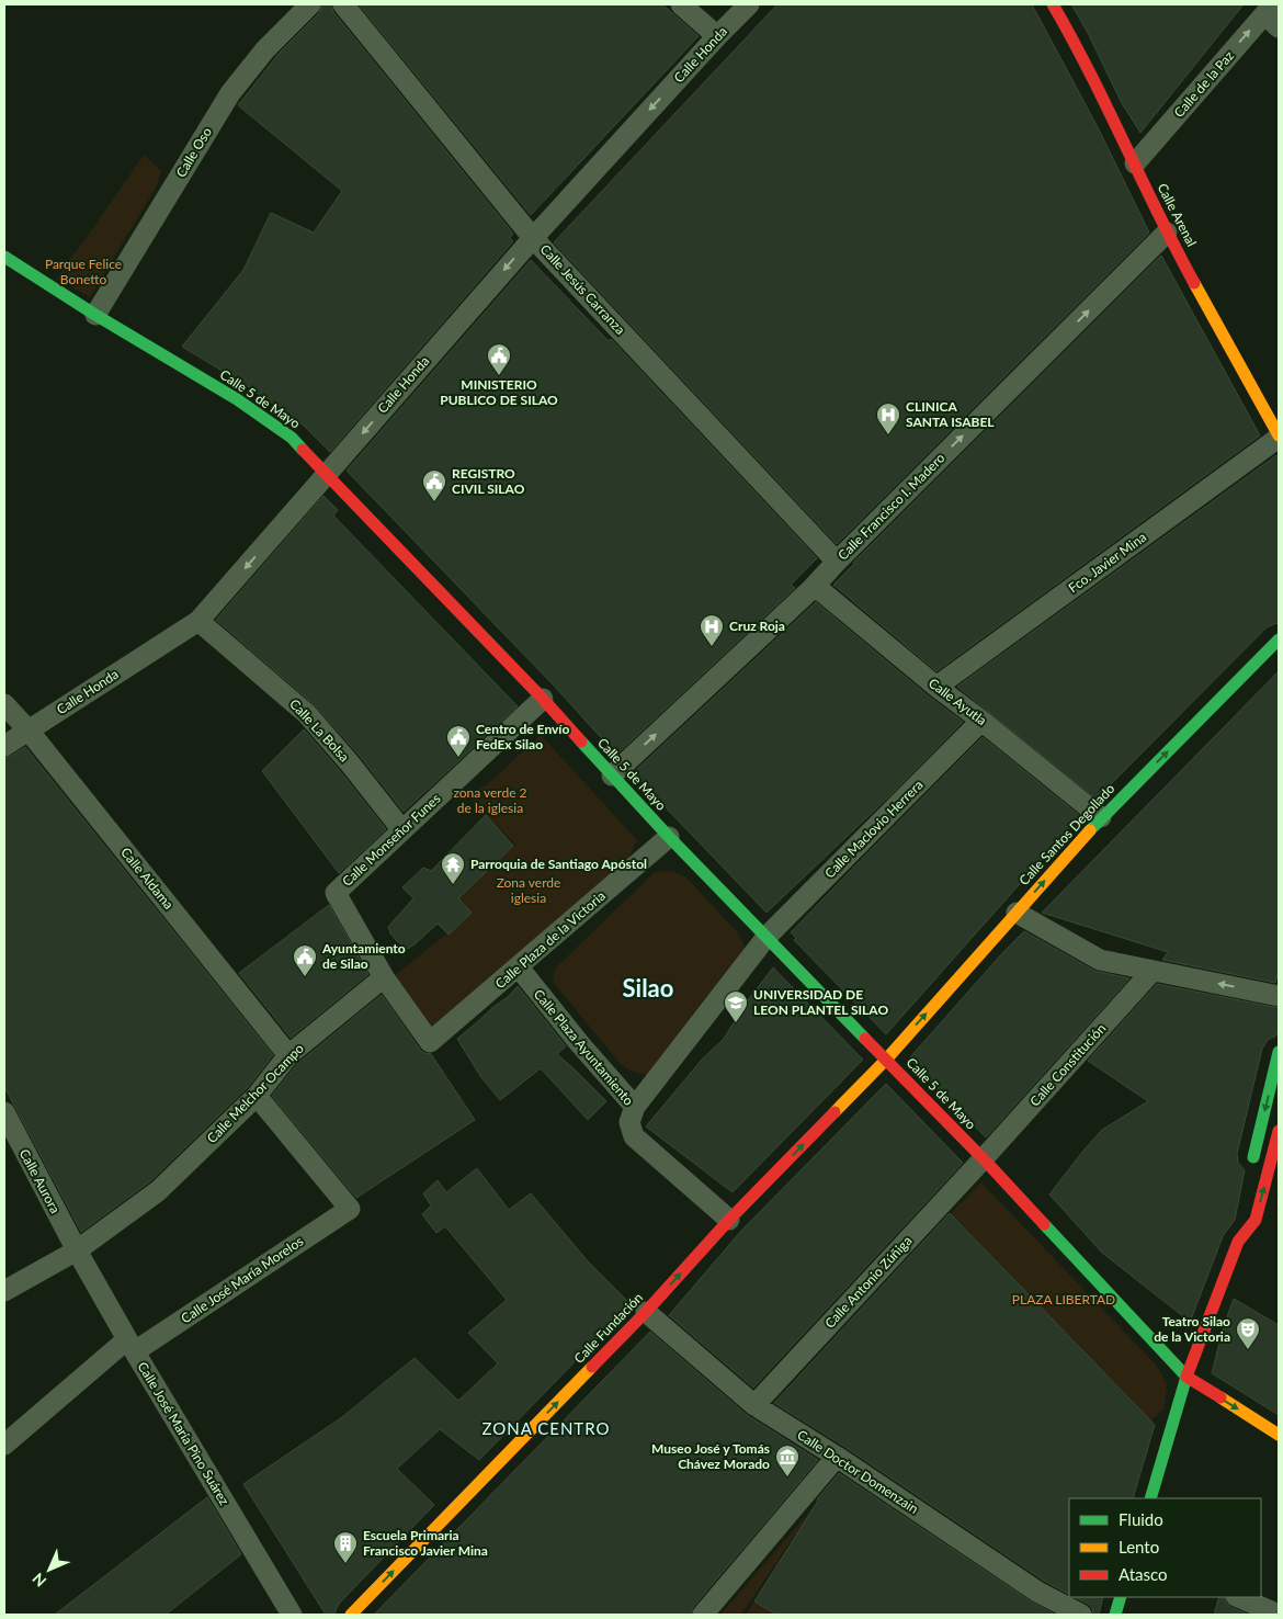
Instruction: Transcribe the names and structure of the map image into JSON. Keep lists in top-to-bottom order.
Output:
{
  "streets": {
    "street": [
      "Calle Honda",
      "Calle de la Paz",
      "Calle Oso",
      "Calle Arenal",
      "Calle Jesús Carranza",
      "Calle 5 de Mayo",
      "Calle Francisco I. Madero",
      "Fco. Javier Mina",
      "Calle Ayutla",
      "Calle La Bolsa",
      "Calle Maclovio Herrera",
      "Calle Santos Degollado",
      "Calle Monseñor Funes",
      "Calle Aldama",
      "Calle Plaza de la Victoria",
      "Calle Plaza Ayuntamiento",
      "Calle Constitución",
      "Calle Melchor Ocampo",
      "Calle Aurora",
      "Calle José María Morelos",
      "Calle Antonio Zúñiga",
      "Calle Fundación",
      "Calle José María Pino Suárez",
      "Calle Doctor Domenzain"
    ]
  },
  "crossings": [
    ["Calle Honda", "Calle Jesús Carranza"],
    ["Calle Honda", "Calle 5 de Mayo"],
    ["Calle Honda", "Calle La Bolsa"],
    ["Calle Honda", "Calle Aldama"],
    ["Calle de la Paz", "Calle Arenal"],
    ["Calle Oso", "Calle 5 de Mayo"],
    ["Calle Arenal", "Calle Francisco I. Madero"],
    ["Calle Arenal", "Fco. Javier Mina"],
    ["Calle Jesús Carranza", "Calle Francisco I. Madero"],
    ["Calle 5 de Mayo", "Calle Francisco I. Madero"],
    ["Calle 5 de Mayo", "Calle Maclovio Herrera"],
    ["Calle 5 de Mayo", "Calle Santos Degollado"],
    ["Calle 5 de Mayo", "Calle Monseñor Funes"],
    ["Calle 5 de Mayo", "Calle Plaza de la Victoria"],
    ["Calle 5 de Mayo", "Calle Constitución"],
    ["Calle 5 de Mayo", "Calle Antonio Zúñiga"],
    ["Calle 5 de Mayo", "Calle Fundación"],
    ["Calle Francisco I. Madero", "Calle Ayutla"],
    ["Fco. Javier Mina", "Calle Ayutla"],
    ["Calle Ayutla", "Calle Maclovio Herrera"],
    ["Calle Ayutla", "Calle Santos Degollado"],
    ["Calle La Bolsa", "Calle Monseñor Funes"],
    ["Calle Maclovio Herrera", "Calle Plaza Ayuntamiento"],
    ["Calle Santos Degollado", "Calle Fundación"],
    ["Calle Monseñor Funes", "Calle Plaza de la Victoria"],
    ["Calle Monseñor Funes", "Calle Melchor Ocampo"],
    ["Calle Aldama", "Calle Melchor Ocampo"],
    ["Calle Plaza de la Victoria", "Calle Plaza Ayuntamiento"],
    ["Calle Plaza de la Victoria", "Calle Melchor Ocampo"],
    ["Calle Plaza Ayuntamiento", "Calle Fundación"],
    ["Calle Constitución", "Calle Antonio Zúñiga"],
    ["Calle Melchor Ocampo", "Calle Aurora"],
    ["Calle Melchor Ocampo", "Calle José María Morelos"],
    ["Calle Melchor Ocampo", "Calle José María Pino Suárez"],
    ["Calle Aurora", "Calle José María Pino Suárez"],
    ["Calle José María Morelos", "Calle José María Pino Suárez"],
    ["Calle Antonio Zúñiga", "Calle Doctor Domenzain"],
    ["Calle Fundación", "Calle Doctor Domenzain"]
  ],
  "one_way": [
    "Calle Honda",
    "Calle de la Paz",
    "Calle Francisco I. Madero",
    "Calle Santos Degollado",
    "Calle Fundación"
  ],
  "districts": ["Silao", "ZONA CENTRO"],
  "parks": [
    "Parque Felice Bonetto",
    "zona verde 2 de la iglesia",
    "Zona verde iglesia",
    "PLAZA LIBERTAD"
  ],
  "places": {
    "public building": [
      "MINISTERIO PUBLICO DE SILAO",
      "REGISTRO CIVIL SILAO",
      "Centro de Envío FedEx Silao",
      "Ayuntamiento de Silao"
    ],
    "hospital": ["CLINICA SANTA ISABEL", "Cruz Roja"],
    "temple": ["Parroquia de Santiago Apóstol"],
    "school or university": ["UNIVERSIDAD DE LEON PLANTEL SILAO"],
    "theatre": ["Teatro Silao de la Victoria"],
    "museum": ["Museo José y Tomás Chávez Morado"],
    "building": ["Escuela Primaria Francisco Javier Mina"]
  },
  "legend": ["Fluido", "Lento", "Atasco"],
  "north": "bottom left"
}
